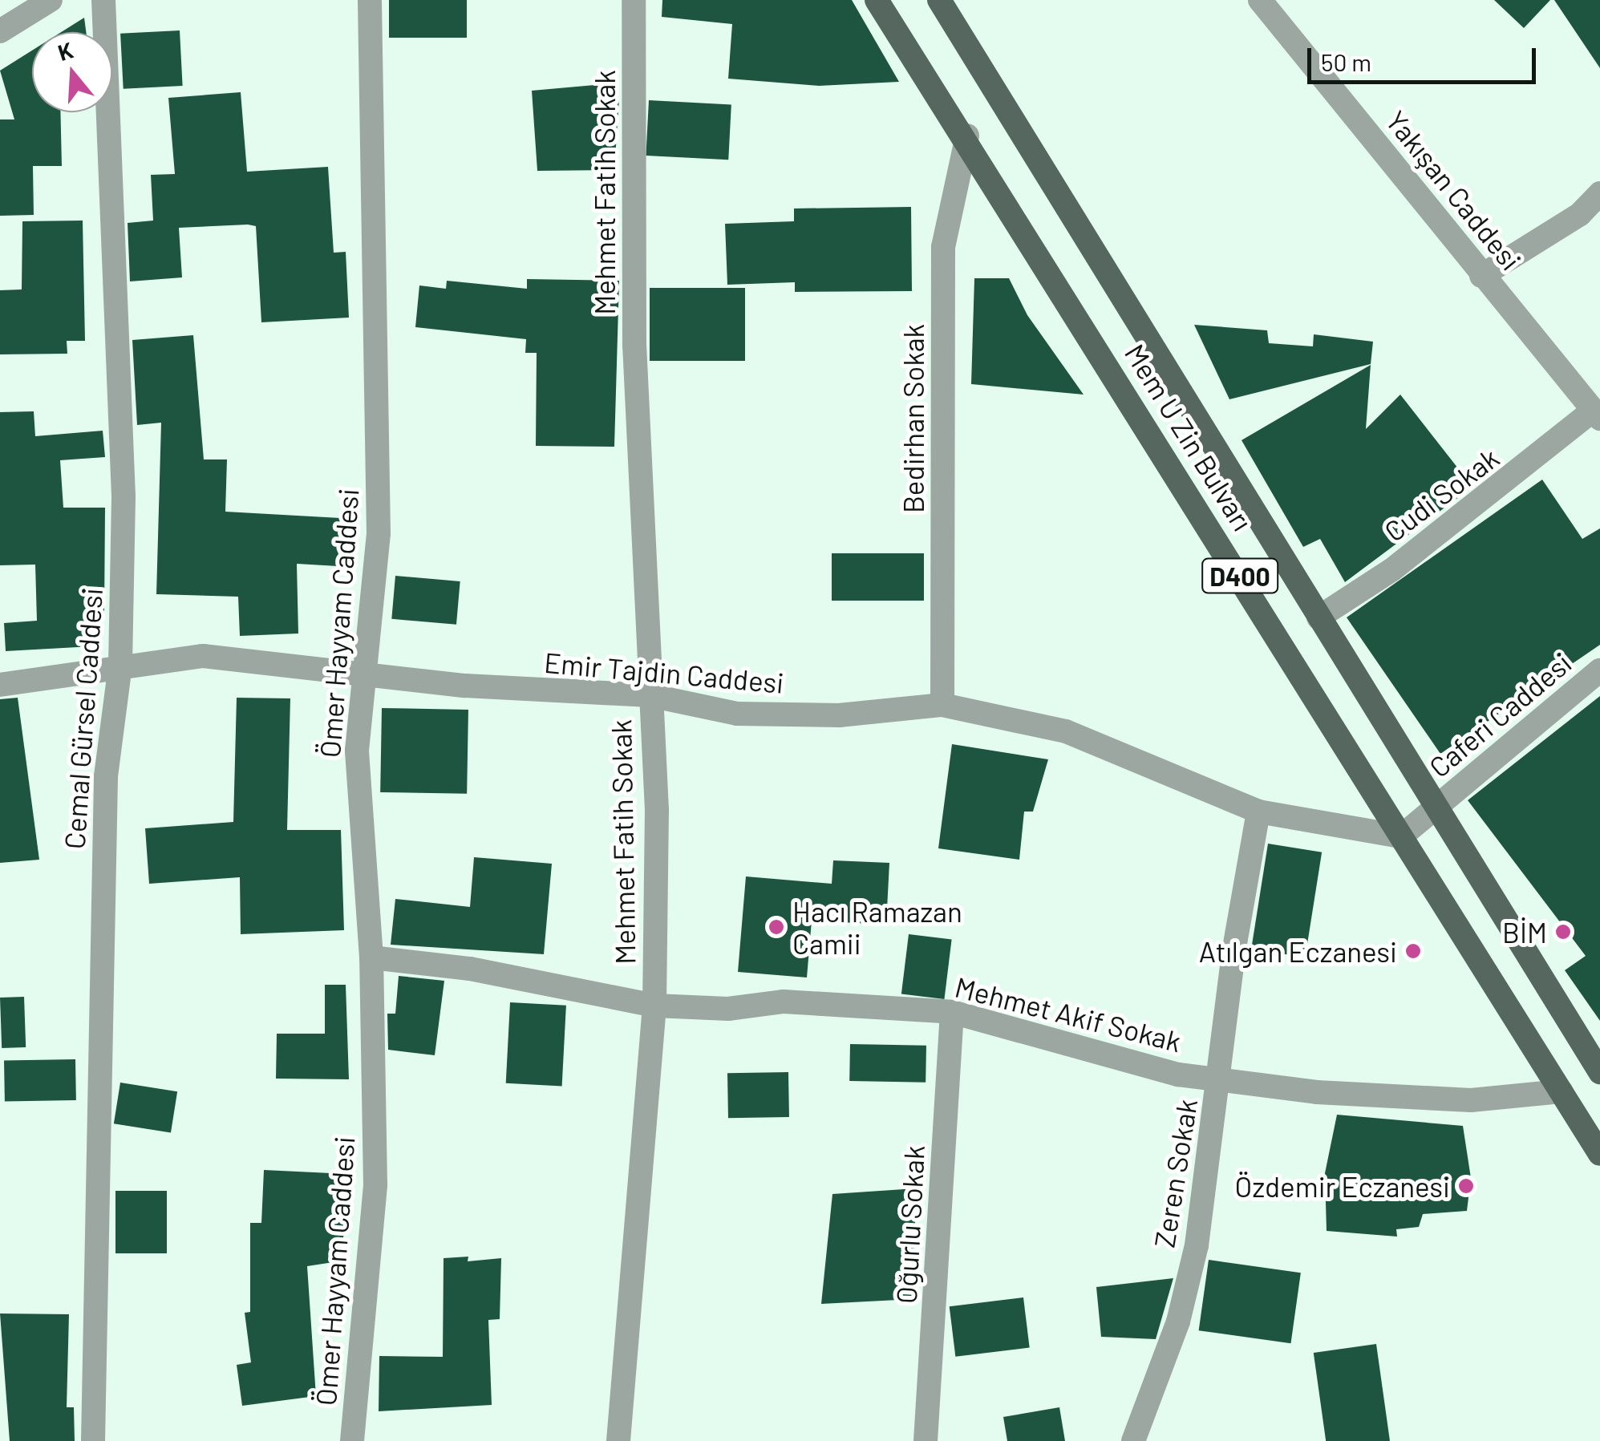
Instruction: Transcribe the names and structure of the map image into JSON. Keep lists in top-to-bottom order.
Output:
{
  "streets": {
    "main road": ["Mem U Zin Bulvarı", "D400"],
    "street": [
      "Yakışan Caddesi",
      "Mehmet Fatih Sokak",
      "Bedirhan Sokak",
      "Cudi Sokak",
      "Ömer Hayyam Caddesi",
      "Emir Tajdin Caddesi",
      "Caferi Caddesi",
      "Cemal Gürsel Caddesi",
      "Mehmet Akif Sokak",
      "Zeren Sokak",
      "Oğurlu Sokak"
    ]
  },
  "crossings": [
    ["Yakışan Caddesi", "Cudi Sokak"],
    ["Mehmet Fatih Sokak", "Emir Tajdin Caddesi"],
    ["Mehmet Fatih Sokak", "Mehmet Akif Sokak"],
    ["Bedirhan Sokak", "Mem U Zin Bulvarı"],
    ["Bedirhan Sokak", "Emir Tajdin Caddesi"],
    ["Mem U Zin Bulvarı", "Cudi Sokak"],
    ["Mem U Zin Bulvarı", "Emir Tajdin Caddesi"],
    ["Mem U Zin Bulvarı", "Caferi Caddesi"],
    ["Mem U Zin Bulvarı", "Mehmet Akif Sokak"],
    ["Ömer Hayyam Caddesi", "Emir Tajdin Caddesi"],
    ["Ömer Hayyam Caddesi", "Mehmet Akif Sokak"],
    ["Emir Tajdin Caddesi", "Cemal Gürsel Caddesi"],
    ["Emir Tajdin Caddesi", "Zeren Sokak"],
    ["Mehmet Akif Sokak", "Zeren Sokak"],
    ["Mehmet Akif Sokak", "Oğurlu Sokak"]
  ],
  "places": [
    "Hacı Ramazan Camii",
    "BİM",
    "Atılgan Eczanesi",
    "Özdemir Eczanesi"
  ],
  "scale_bar": "50 m",
  "north": "top"
}
